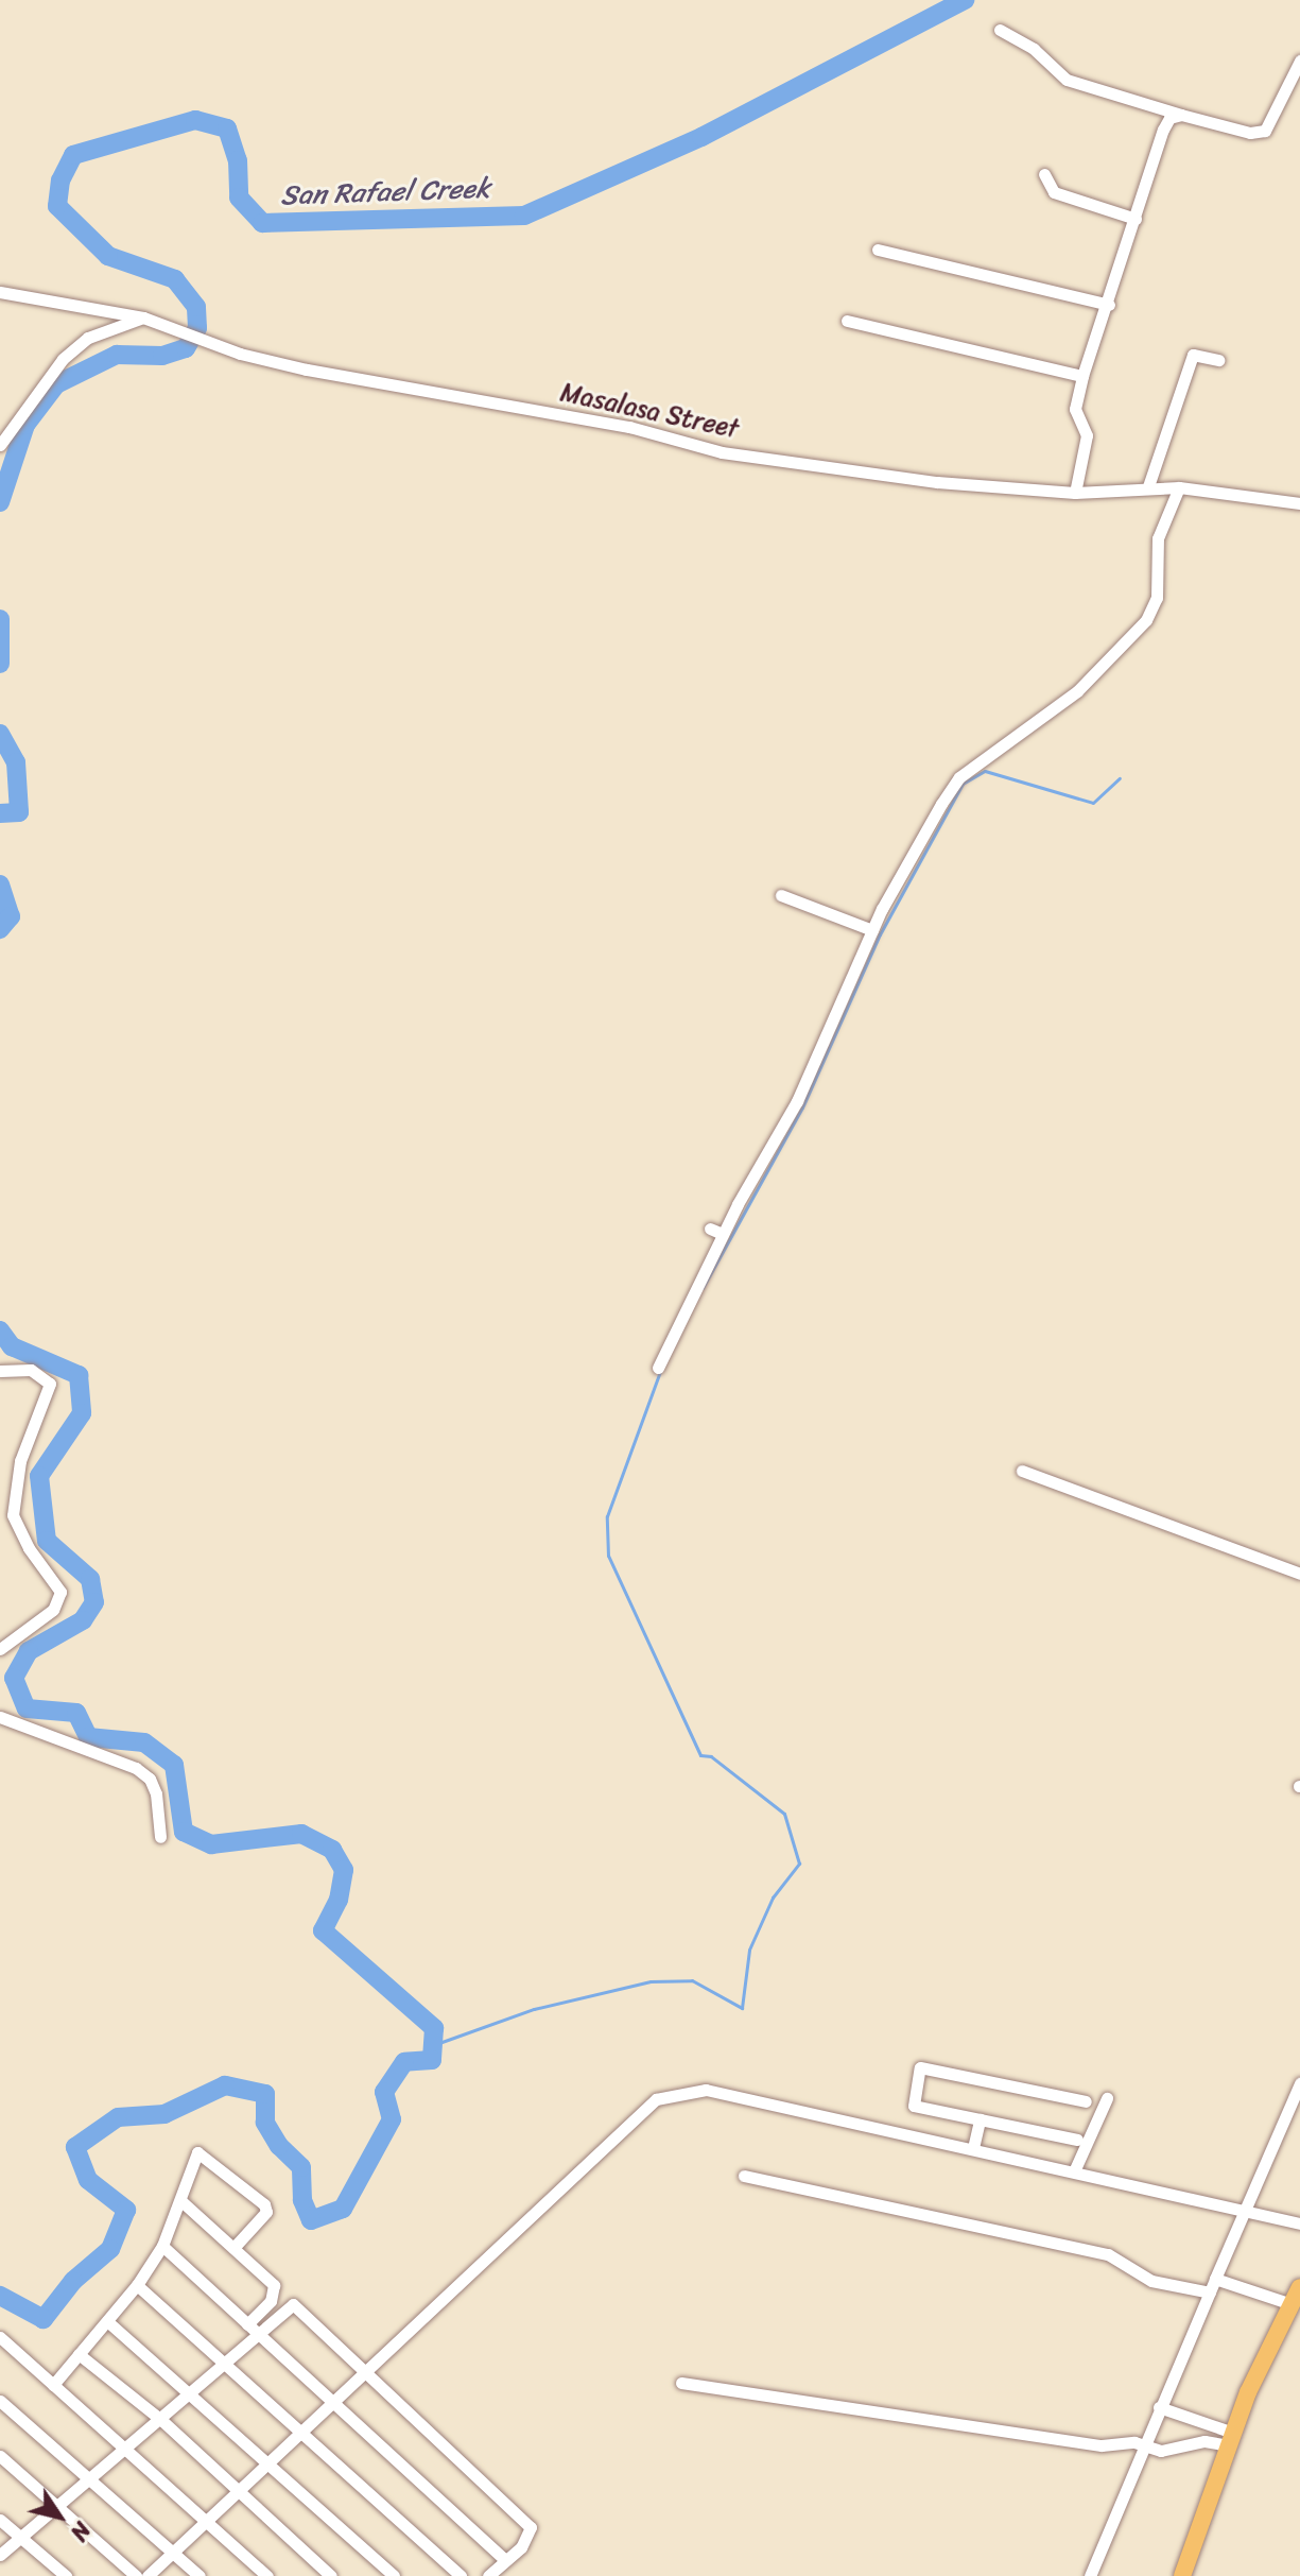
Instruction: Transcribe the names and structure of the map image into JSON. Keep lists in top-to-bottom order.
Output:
{
  "streets": {
    "street": ["Masalasa Street"]
  },
  "water": ["San Rafael Creek"],
  "north": "bottom right"
}
